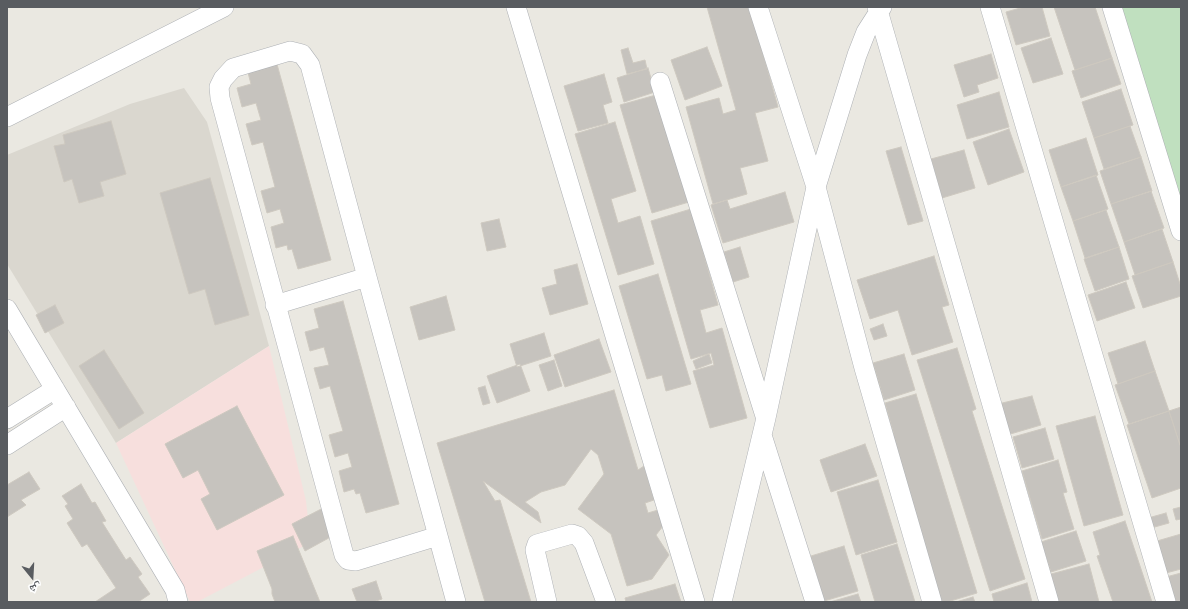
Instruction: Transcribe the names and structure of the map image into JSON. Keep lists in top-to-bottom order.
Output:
{
  "north": "bottom"
}
